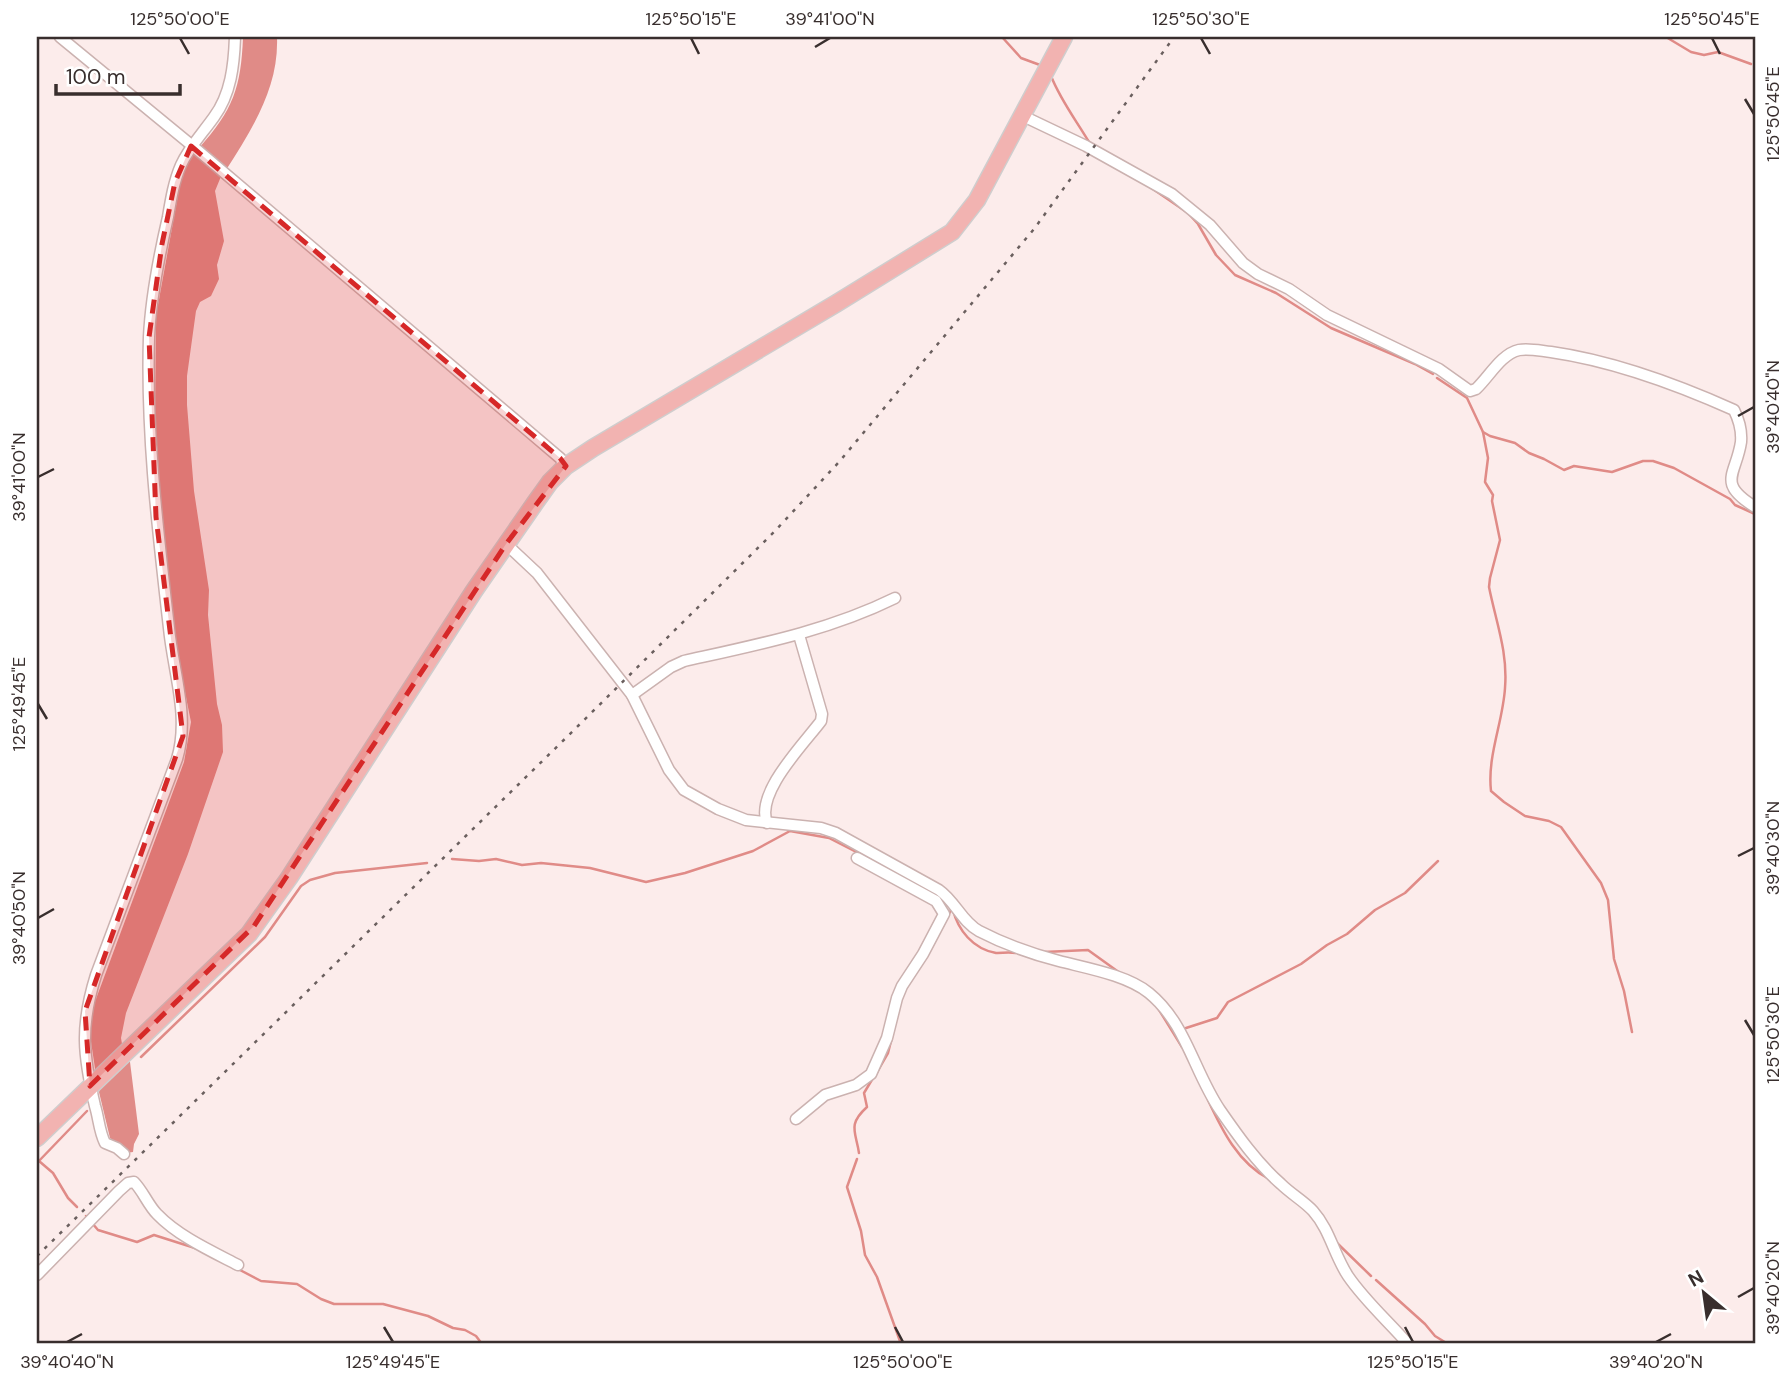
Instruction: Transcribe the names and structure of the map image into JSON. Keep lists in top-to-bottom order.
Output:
{
  "scale_bar": "100 m",
  "north": "top left",
  "coordinates": [
    "125°50'00\"E",
    "125°50'15\"E",
    "39°41'00\"N",
    "125°50'30\"E",
    "125°50'45\"E",
    "39°40'40\"N",
    "125°49'45\"E",
    "39°40'30\"N",
    "39°40'50\"N",
    "39°40'20\"N"
  ]
}
